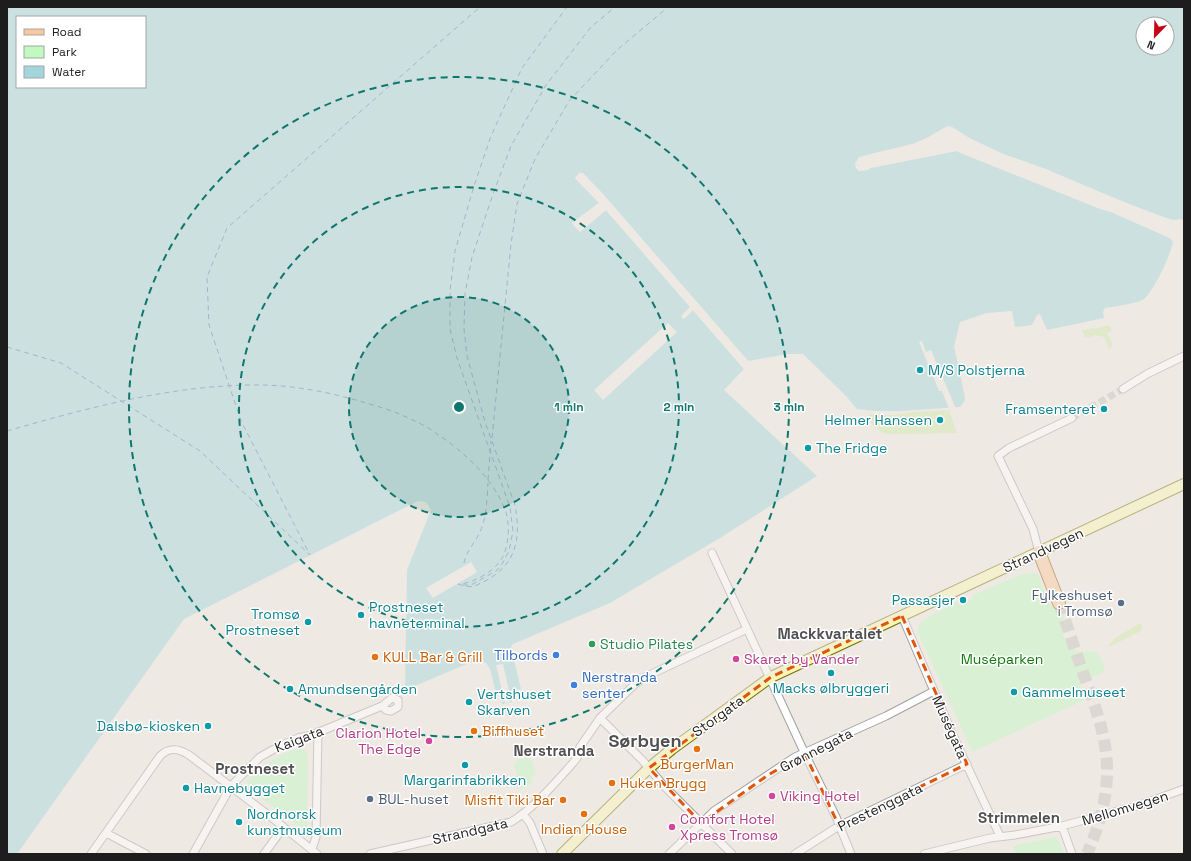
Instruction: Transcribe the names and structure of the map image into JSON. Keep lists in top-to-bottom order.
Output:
{
  "streets": {
    "street": [
      "Strandvegen",
      "Storgata",
      "Muségata",
      "Kaigata",
      "Grønnegata",
      "Prestenggata",
      "Mellomvegen",
      "Strandgata"
    ]
  },
  "crossings": [
    ["Strandvegen", "Storgata"],
    ["Strandvegen", "Muségata"],
    ["Storgata", "Muségata"],
    ["Muségata", "Grønnegata"],
    ["Muségata", "Prestenggata"],
    ["Muségata", "Mellomvegen"]
  ],
  "districts": [
    "Mackkvartalet",
    "Sørbyen",
    "Nerstranda",
    "Prostneset",
    "Strimmelen"
  ],
  "parks": ["Muséparken"],
  "places": [
    "M/S Polstjerna",
    "Framsenteret",
    "Helmer Hanssen",
    "The Fridge",
    "Passasjer",
    "Fylkeshuset i Tromsø",
    "Prostneset havneterminal",
    "Tromsø Prostneset",
    "Studio Pilates",
    "Tilbords",
    "KULL Bar & Grill",
    "Skaret by Vander",
    "Macks ølbryggeri",
    "Nerstranda senter",
    "Amundsengården",
    "Gammelmuseet",
    "Vertshuset Skarven",
    "Dalsbø-kiosken",
    "Biffhuset",
    "Clarion Hotel The Edge",
    "BurgerMan",
    "Margarinfabrikken",
    "Huken Brygg",
    "Havnebygget",
    "Viking Hotel",
    "BUL-huset",
    "Misfit Tiki Bar",
    "Indian House",
    "Nordnorsk kunstmuseum",
    "Comfort Hotel Xpress Tromsø"
  ],
  "legend": ["Road", "Park", "Water"],
  "north": "bottom left",
  "rings": ["1 min", "2 min", "3 min"]
}
